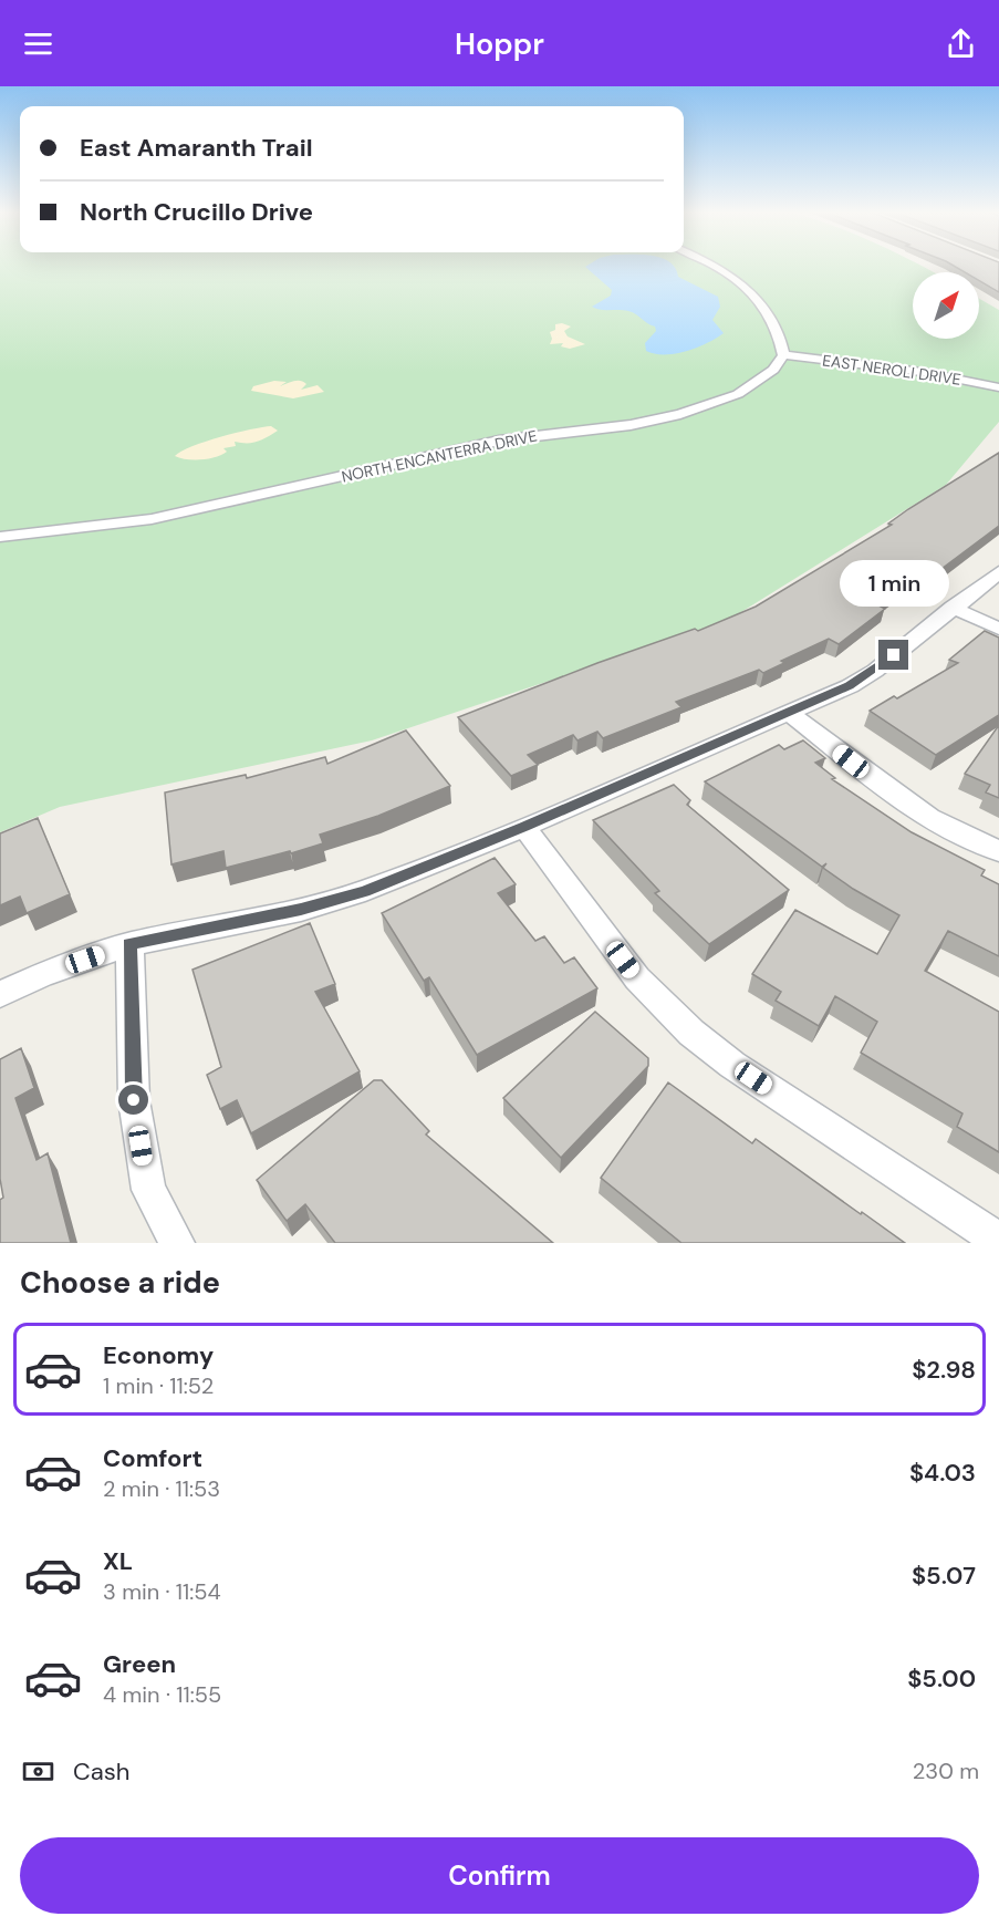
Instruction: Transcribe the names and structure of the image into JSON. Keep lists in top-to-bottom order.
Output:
{
  "streets": {
    "street": ["EAST NEROLI DRIVE", "NORTH ENCANTERRA DRIVE"]
  },
  "crossings": [
    ["EAST NEROLI DRIVE", "NORTH ENCANTERRA DRIVE"]
  ],
  "north": "top right",
  "page": {
    "header": "Hoppr",
    "banner": ["East Amaranth Trail", "North Crucillo Drive"],
    "bubble": "1 min",
    "heading": "Choose a ride",
    "list": [
      {
        "name": "Economy",
        "note": "1 min · 11:52",
        "value": "$2.98"
      },
      {
        "name": "Comfort",
        "note": "2 min · 11:53",
        "value": "$4.03"
      },
      {
        "name": "XL",
        "note": "3 min · 11:54",
        "value": "$5.07"
      },
      {
        "name": "Green",
        "note": "4 min · 11:55",
        "value": "$5.00"
      }
    ],
    "pay": ["Cash", "230 m"],
    "buttons": "Confirm"
  }
}
